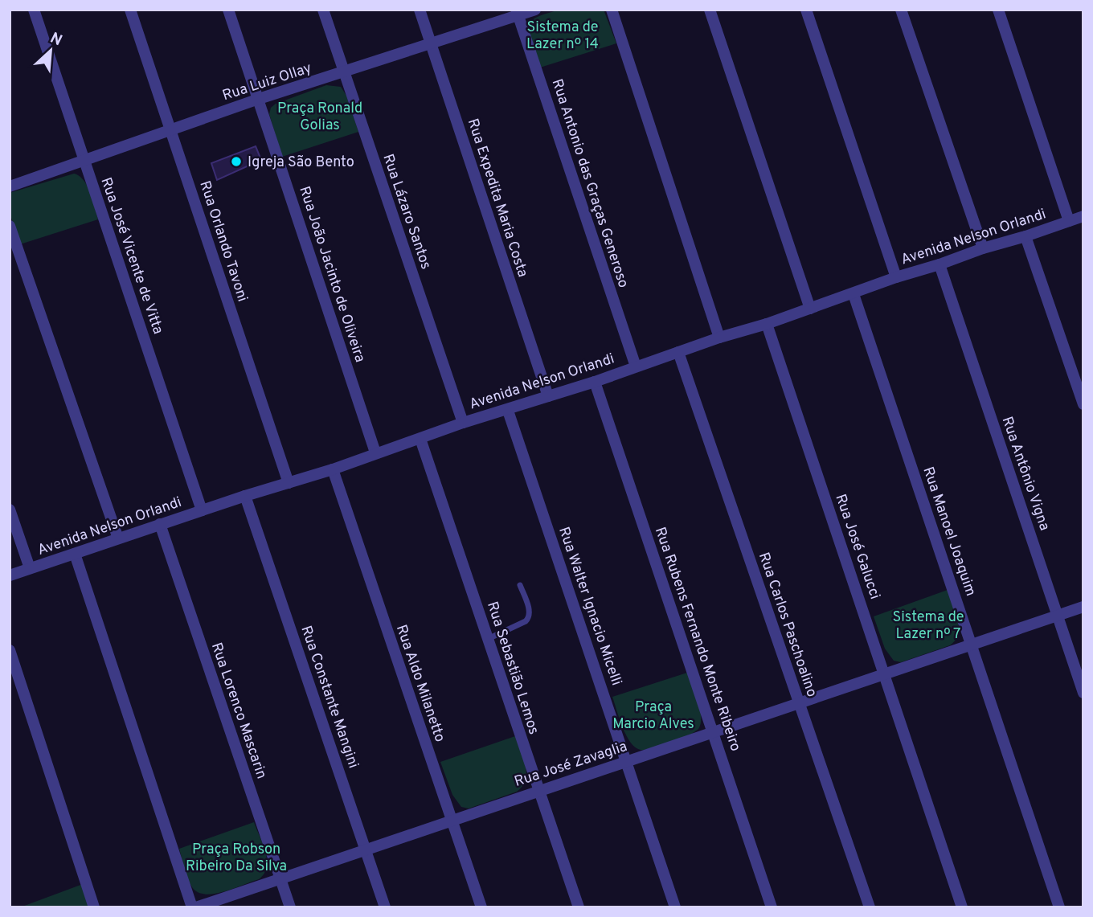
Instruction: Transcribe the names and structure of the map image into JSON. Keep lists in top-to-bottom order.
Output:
{
  "streets": {
    "street": [
      "Rua Luiz Ollay",
      "Rua Antonio das Graças Generoso",
      "Rua Expedita Maria Costa",
      "Rua Lázaro Santos",
      "Avenida Nelson Orlandi",
      "Rua Orlando Tavoni",
      "Rua José Vicente de Vitta",
      "Rua João Jacinto de Oliveira",
      "Rua Antônio Vigna",
      "Rua Manoel Joaquim",
      "Rua José Galucci",
      "Rua Walter Ignacio Micelli",
      "Rua Carlos Paschoalino",
      "Rua Rubens Fernando Monte Ribeiro",
      "Rua Sebastião Lemos",
      "Rua Aldo Milanetto",
      "Rua Constante Mangini",
      "Rua Lorenco Mascarin",
      "Rua José Zavaglia"
    ]
  },
  "crossings": [
    ["Rua Luiz Ollay", "Rua Antonio das Graças Generoso"],
    ["Rua Luiz Ollay", "Rua Expedita Maria Costa"],
    ["Rua Luiz Ollay", "Rua Lázaro Santos"],
    ["Rua Luiz Ollay", "Rua Orlando Tavoni"],
    ["Rua Luiz Ollay", "Rua José Vicente de Vitta"],
    ["Rua Luiz Ollay", "Rua João Jacinto de Oliveira"],
    ["Rua Antonio das Graças Generoso", "Avenida Nelson Orlandi"],
    ["Rua Expedita Maria Costa", "Avenida Nelson Orlandi"],
    ["Rua Lázaro Santos", "Avenida Nelson Orlandi"],
    ["Avenida Nelson Orlandi", "Rua Orlando Tavoni"],
    ["Avenida Nelson Orlandi", "Rua José Vicente de Vitta"],
    ["Avenida Nelson Orlandi", "Rua João Jacinto de Oliveira"],
    ["Avenida Nelson Orlandi", "Rua Antônio Vigna"],
    ["Avenida Nelson Orlandi", "Rua Manoel Joaquim"],
    ["Avenida Nelson Orlandi", "Rua José Galucci"],
    ["Avenida Nelson Orlandi", "Rua Walter Ignacio Micelli"],
    ["Avenida Nelson Orlandi", "Rua Carlos Paschoalino"],
    ["Avenida Nelson Orlandi", "Rua Rubens Fernando Monte Ribeiro"],
    ["Avenida Nelson Orlandi", "Rua Sebastião Lemos"],
    ["Avenida Nelson Orlandi", "Rua Aldo Milanetto"],
    ["Avenida Nelson Orlandi", "Rua Constante Mangini"],
    ["Avenida Nelson Orlandi", "Rua Lorenco Mascarin"],
    ["Rua Antônio Vigna", "Rua José Zavaglia"],
    ["Rua Manoel Joaquim", "Rua José Zavaglia"],
    ["Rua José Galucci", "Rua José Zavaglia"],
    ["Rua Walter Ignacio Micelli", "Rua José Zavaglia"],
    ["Rua Carlos Paschoalino", "Rua José Zavaglia"],
    ["Rua Rubens Fernando Monte Ribeiro", "Rua José Zavaglia"],
    ["Rua Sebastião Lemos", "Rua José Zavaglia"],
    ["Rua Aldo Milanetto", "Rua José Zavaglia"],
    ["Rua Constante Mangini", "Rua José Zavaglia"],
    ["Rua Lorenco Mascarin", "Rua José Zavaglia"]
  ],
  "parks": [
    "Sistema de Lazer nº 14",
    "Praça Ronald Golias",
    "Sistema de Lazer nº 7",
    "Praça Marcio Alves",
    "Praça Robson Ribeiro Da Silva"
  ],
  "places": ["Igreja São Bento"],
  "north": "top right"
}
